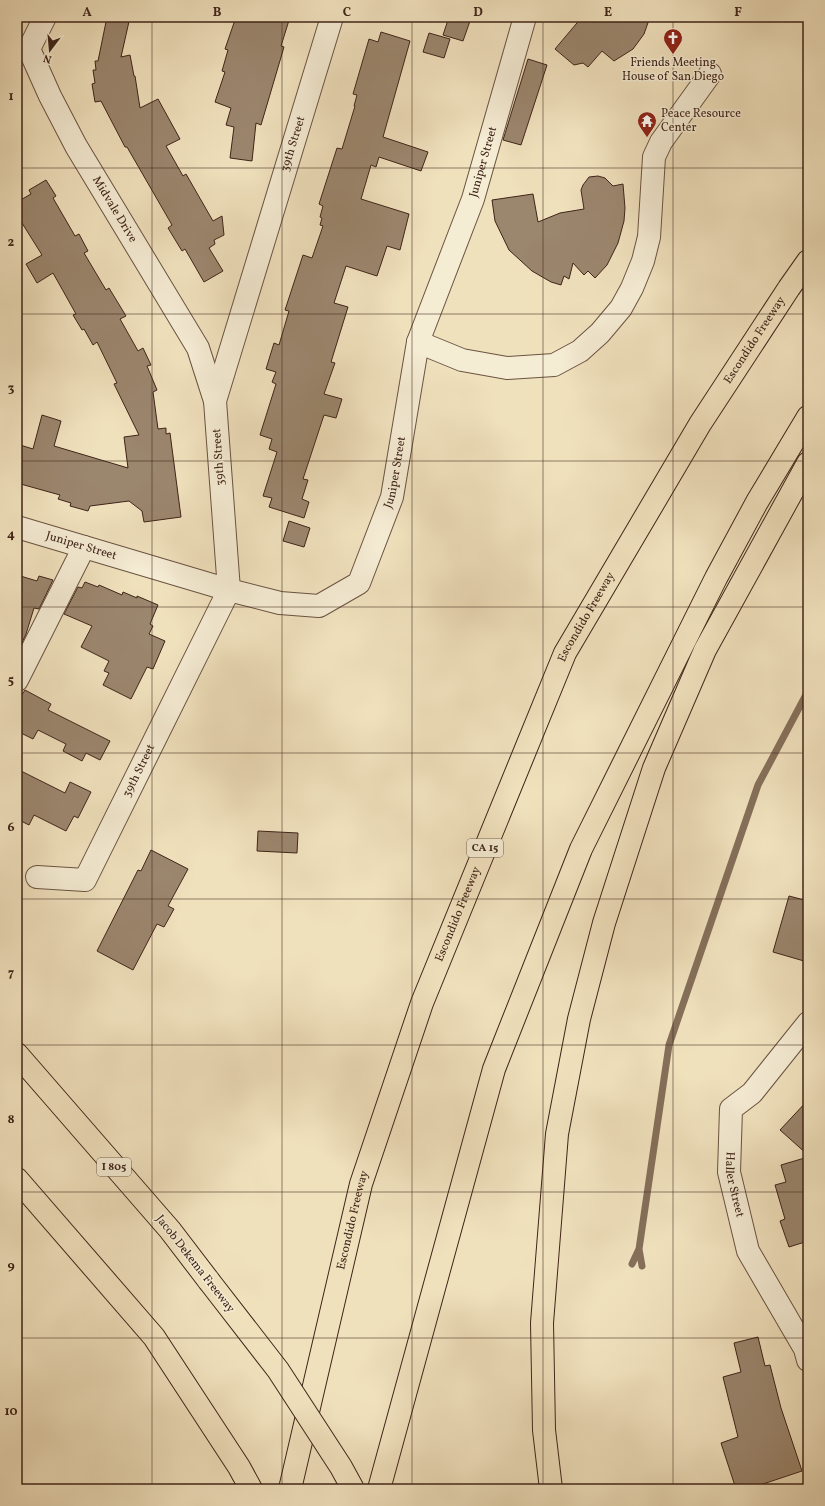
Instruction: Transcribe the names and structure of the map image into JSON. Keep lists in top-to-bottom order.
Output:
{
  "streets": {
    "highway": [
      "Escondido Freeway",
      "CA 15",
      "I 805",
      "Jacob Dekema Freeway"
    ],
    "street": [
      "39th Street",
      "Juniper Street",
      "Midvale Drive",
      "Haller Street"
    ]
  },
  "crossings": [
    ["39th Street", "Juniper Street"],
    ["39th Street", "Midvale Drive"]
  ],
  "places": {
    "church": ["Friends Meeting House of San Diego"],
    "temple": ["Peace Resource Center"]
  },
  "north": "bottom",
  "grid": {
    "columns": [
      "A",
      "B",
      "C",
      "D",
      "E",
      "F"
    ],
    "rows": [
      "1",
      "2",
      "3",
      "4",
      "5",
      "6",
      "7",
      "8",
      "9",
      "10"
    ]
  }
}
